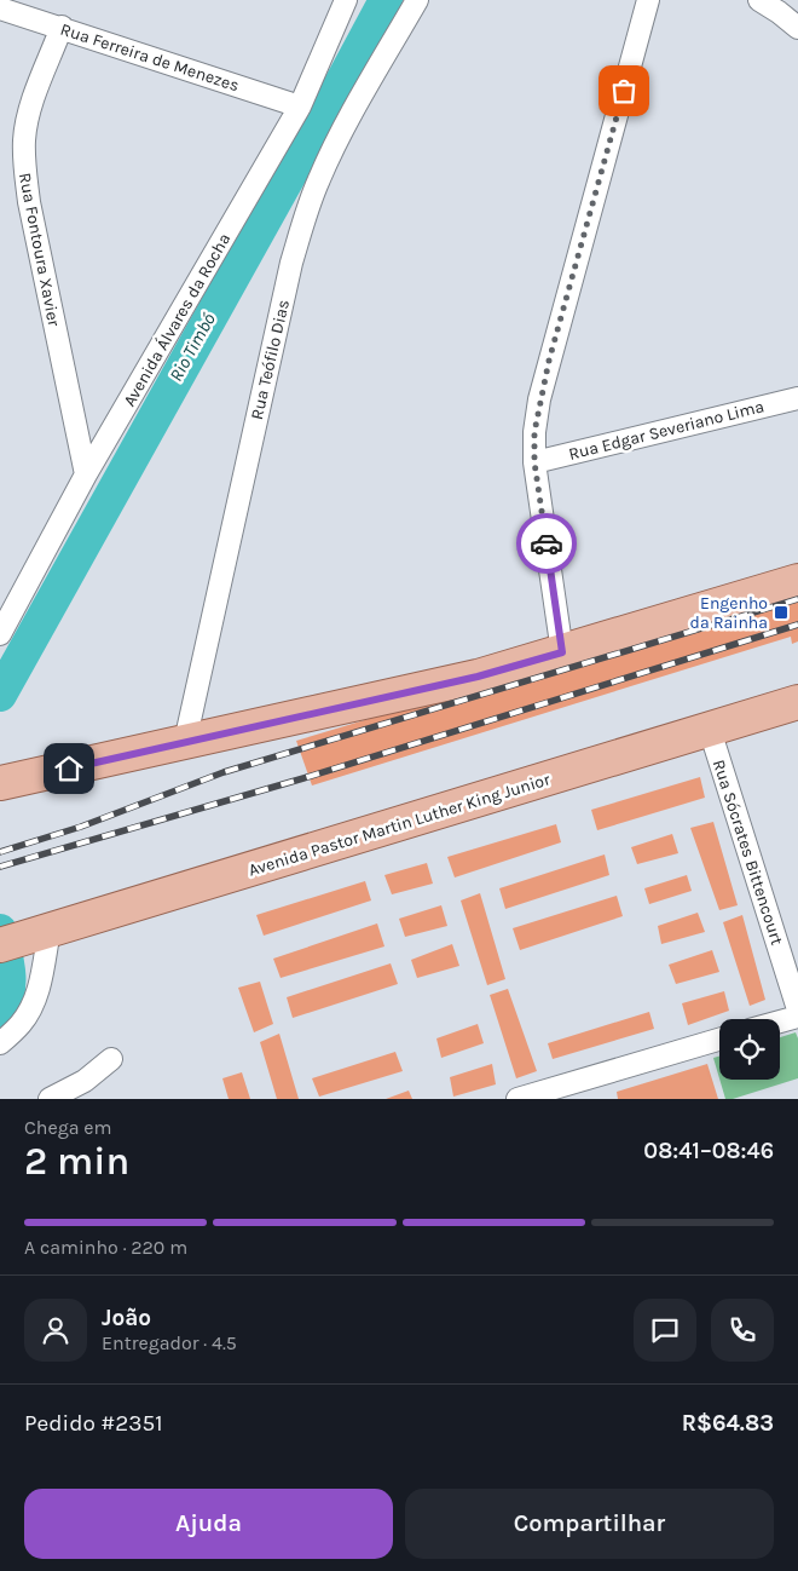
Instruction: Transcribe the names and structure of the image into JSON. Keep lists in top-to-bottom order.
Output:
{
  "streets": {
    "main road": ["Avenida Pastor Martin Luther King Junior"],
    "street": [
      "Rua Ferreira de Menezes",
      "Rua Fontoura Xavier",
      "Avenida Álvares da Rocha",
      "Rua Teófilo Dias",
      "Rua Edgar Severiano Lima",
      "Rua Sócrates Bittencourt"
    ]
  },
  "crossings": [
    ["Rua Ferreira de Menezes", "Rua Fontoura Xavier"],
    ["Rua Ferreira de Menezes", "Avenida Álvares da Rocha"],
    ["Rua Fontoura Xavier", "Avenida Álvares da Rocha"],
    ["Avenida Pastor Martin Luther King Junior", "Rua Sócrates Bittencourt"]
  ],
  "water": ["Rio Timbó"],
  "places": {
    "transit": ["Engenho da Rainha"]
  },
  "page": {
    "heading": ["2 min", "Chega em", "08:41–08:46"],
    "panel": [
      "João",
      "Entregador · 4.5",
      "Pedido #2351",
      "R$64.83"
    ],
    "bar": "A caminho · 220 m",
    "buttons": ["Ajuda", "Compartilhar"]
  }
}
